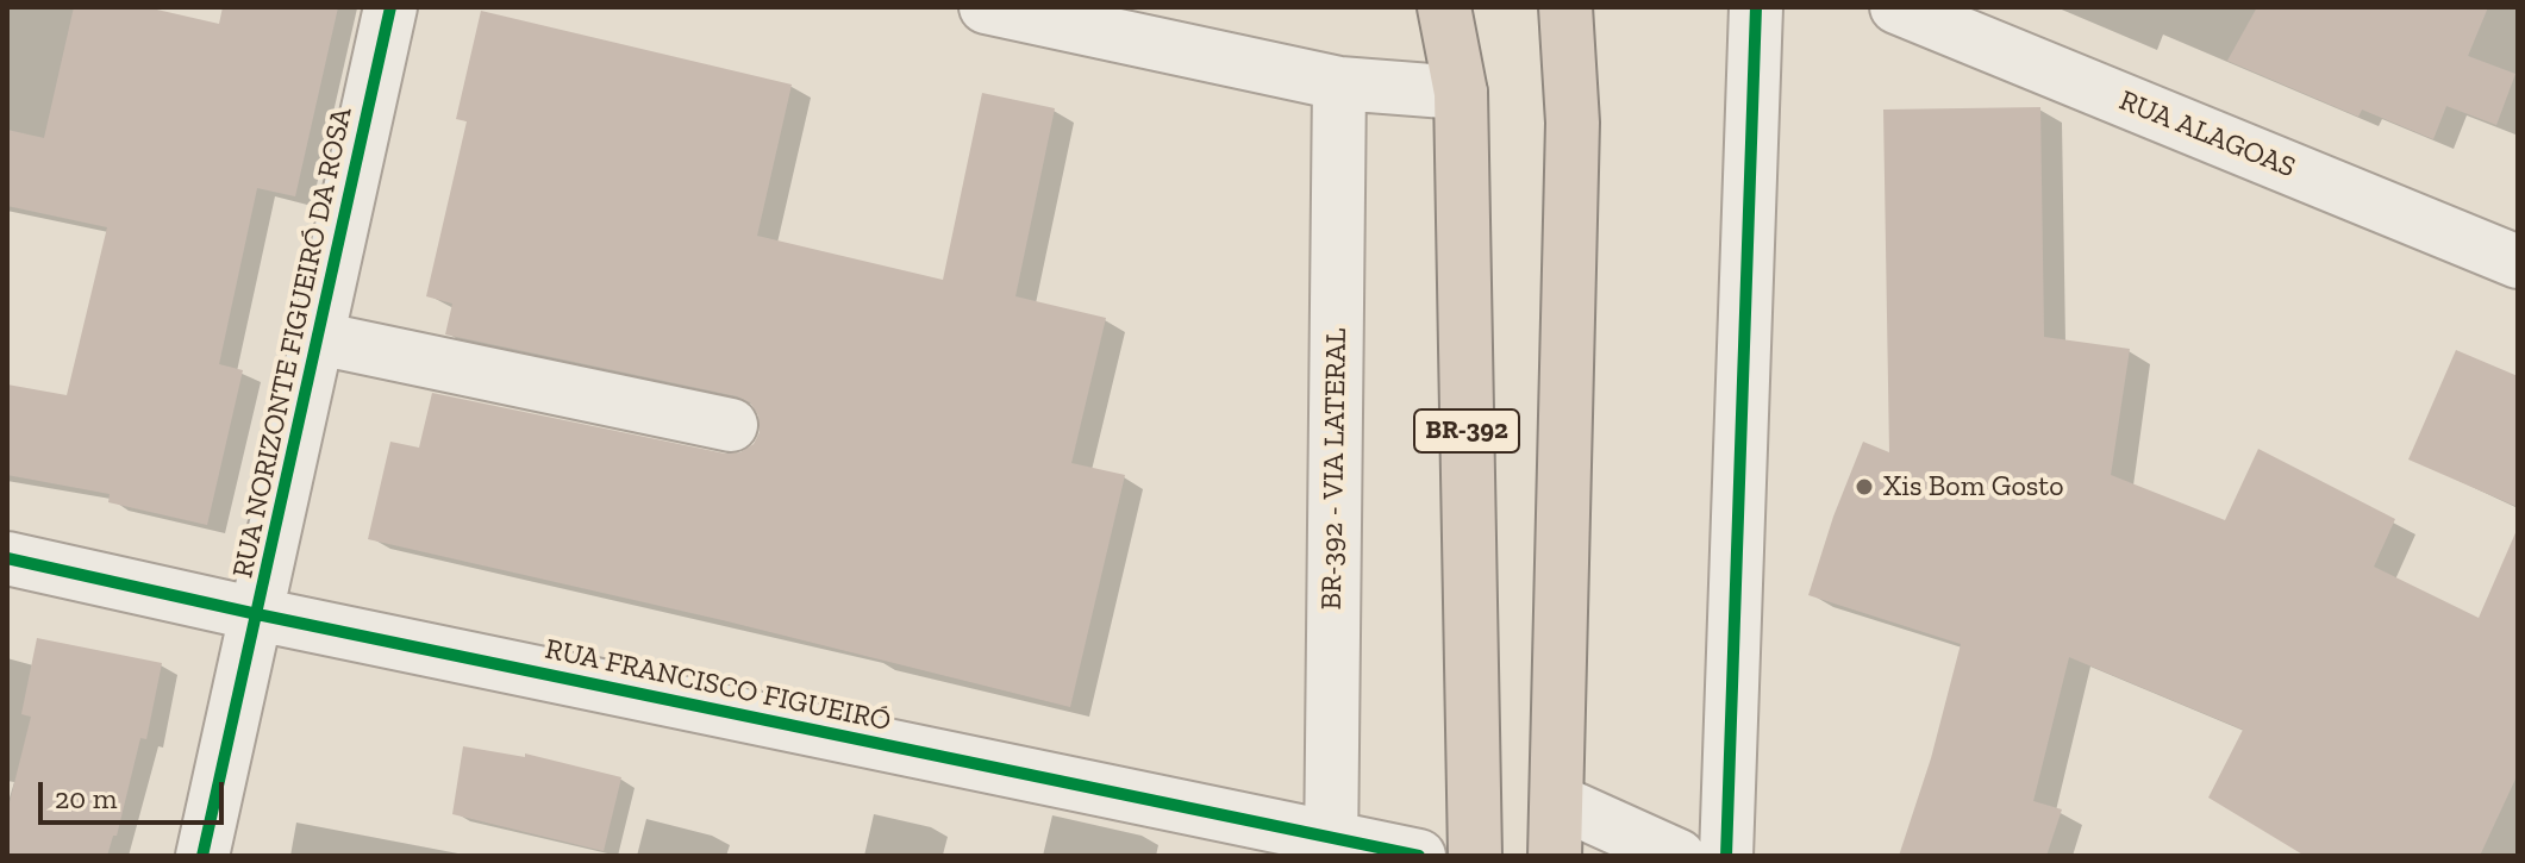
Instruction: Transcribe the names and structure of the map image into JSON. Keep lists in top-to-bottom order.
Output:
{
  "streets": {
    "highway": ["BR-392"],
    "street": [
      "RUA ALAGOAS",
      "RUA NORIZONTE FIGUEIRÓ DA ROSA",
      "BR-392 - VIA LATERAL",
      "RUA FRANCISCO FIGUEIRÓ"
    ]
  },
  "crossings": [
    ["RUA NORIZONTE FIGUEIRÓ DA ROSA", "RUA FRANCISCO FIGUEIRÓ"],
    ["BR-392 - VIA LATERAL", "RUA FRANCISCO FIGUEIRÓ"]
  ],
  "places": ["Xis Bom Gosto"],
  "scale_bar": "20 m"
}
